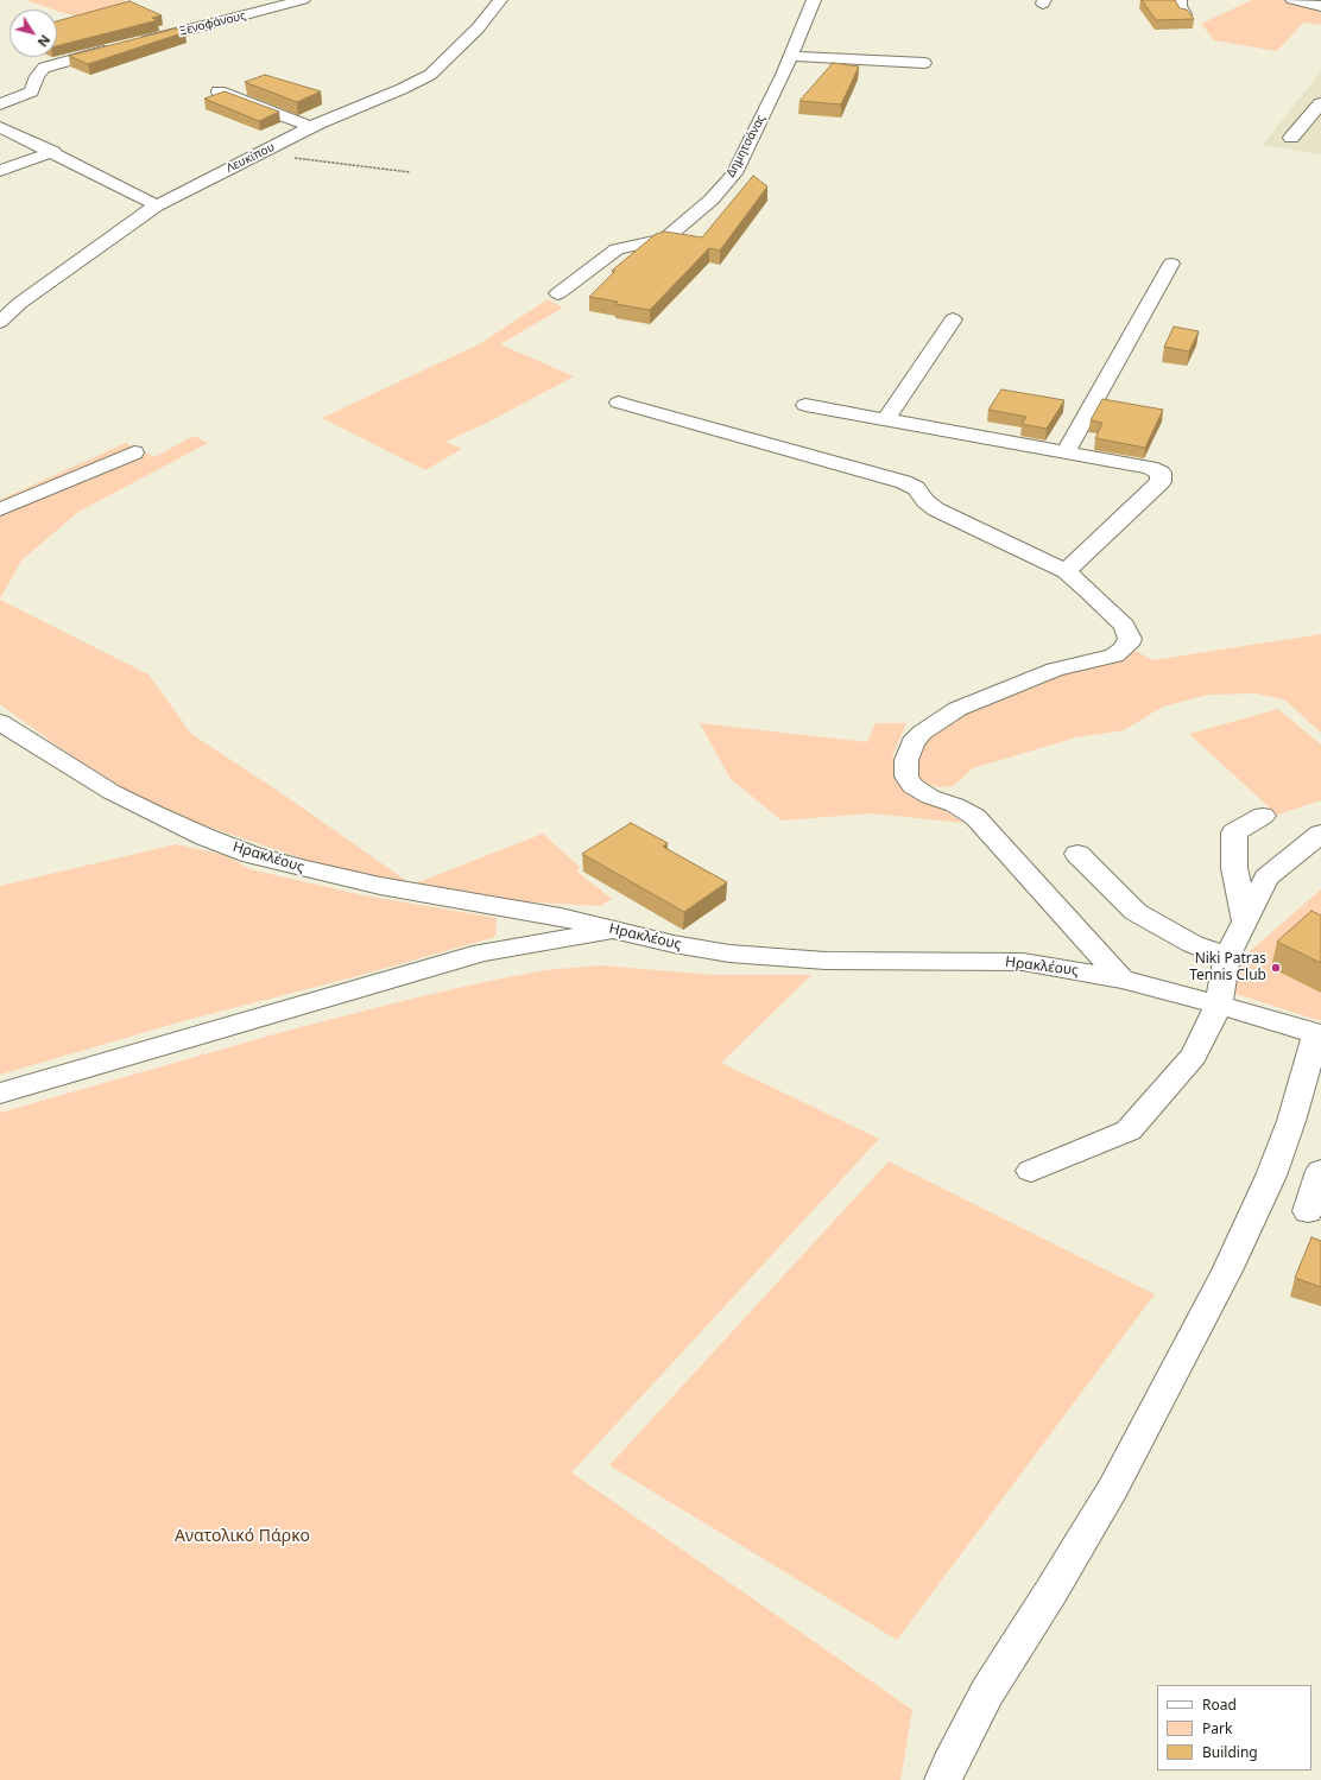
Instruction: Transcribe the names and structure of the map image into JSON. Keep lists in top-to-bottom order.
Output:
{
  "streets": {
    "street": [
      "Ξενοφάνους",
      "Δημητσάνας",
      "Λευκίπου",
      "Ηρακλέους"
    ]
  },
  "parks": ["Ανατολικό Πάρκο"],
  "places": ["Niki Patras Tennis Club"],
  "legend": ["Road", "Park", "Building"],
  "north": "bottom right"
}
